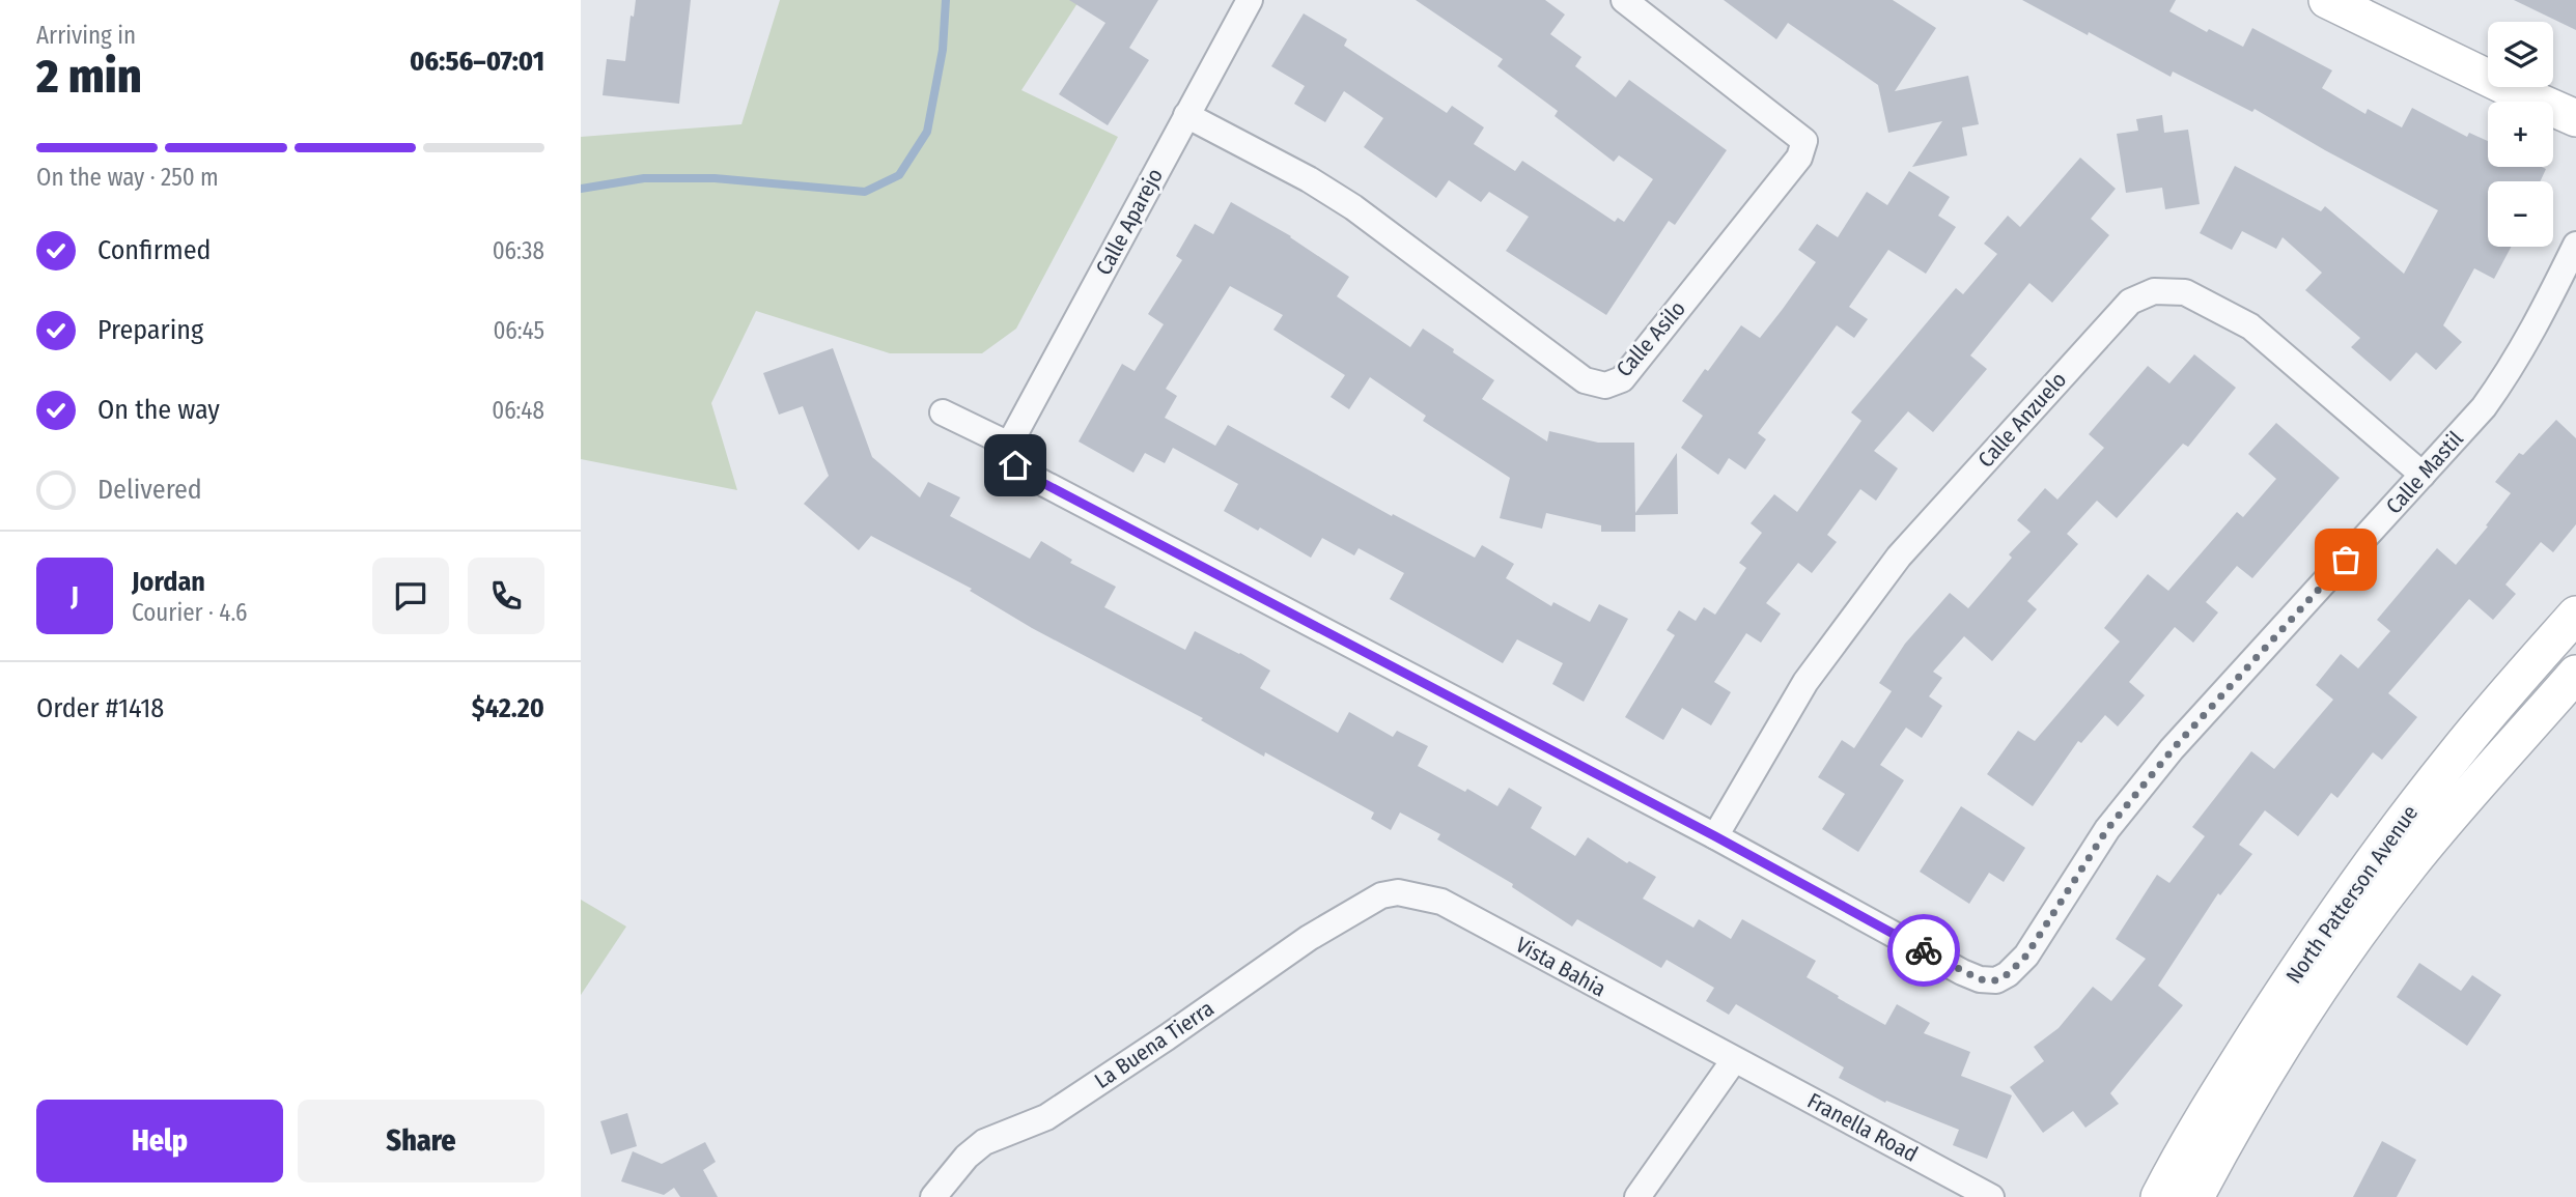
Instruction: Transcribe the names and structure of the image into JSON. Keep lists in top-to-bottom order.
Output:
{
  "streets": {
    "main road": ["North Patterson Avenue"],
    "street": [
      "Calle Aparejo",
      "Calle Asilo",
      "Calle Anzuelo",
      "Calle Mastil",
      "Vista Bahia",
      "La Buena Tierra",
      "Franella Road"
    ]
  },
  "crossings": [
    ["Calle Aparejo", "Calle Asilo"],
    ["Calle Anzuelo", "Calle Mastil"],
    ["Vista Bahia", "La Buena Tierra"],
    ["Vista Bahia", "Franella Road"]
  ],
  "page": {
    "heading": ["2 min", "Arriving in", "06:56–07:01"],
    "panel": [
      "Jordan",
      "Courier · 4.6",
      "Order #1418",
      "$42.20"
    ],
    "map_buttons": ["+", "−"],
    "bar": "On the way · 250 m",
    "list": [
      ["Confirmed", "06:38"],
      ["Preparing", "06:45"],
      ["On the way", "06:48"],
      "Delivered"
    ],
    "round": "J",
    "buttons": ["Help", "Share"]
  }
}
